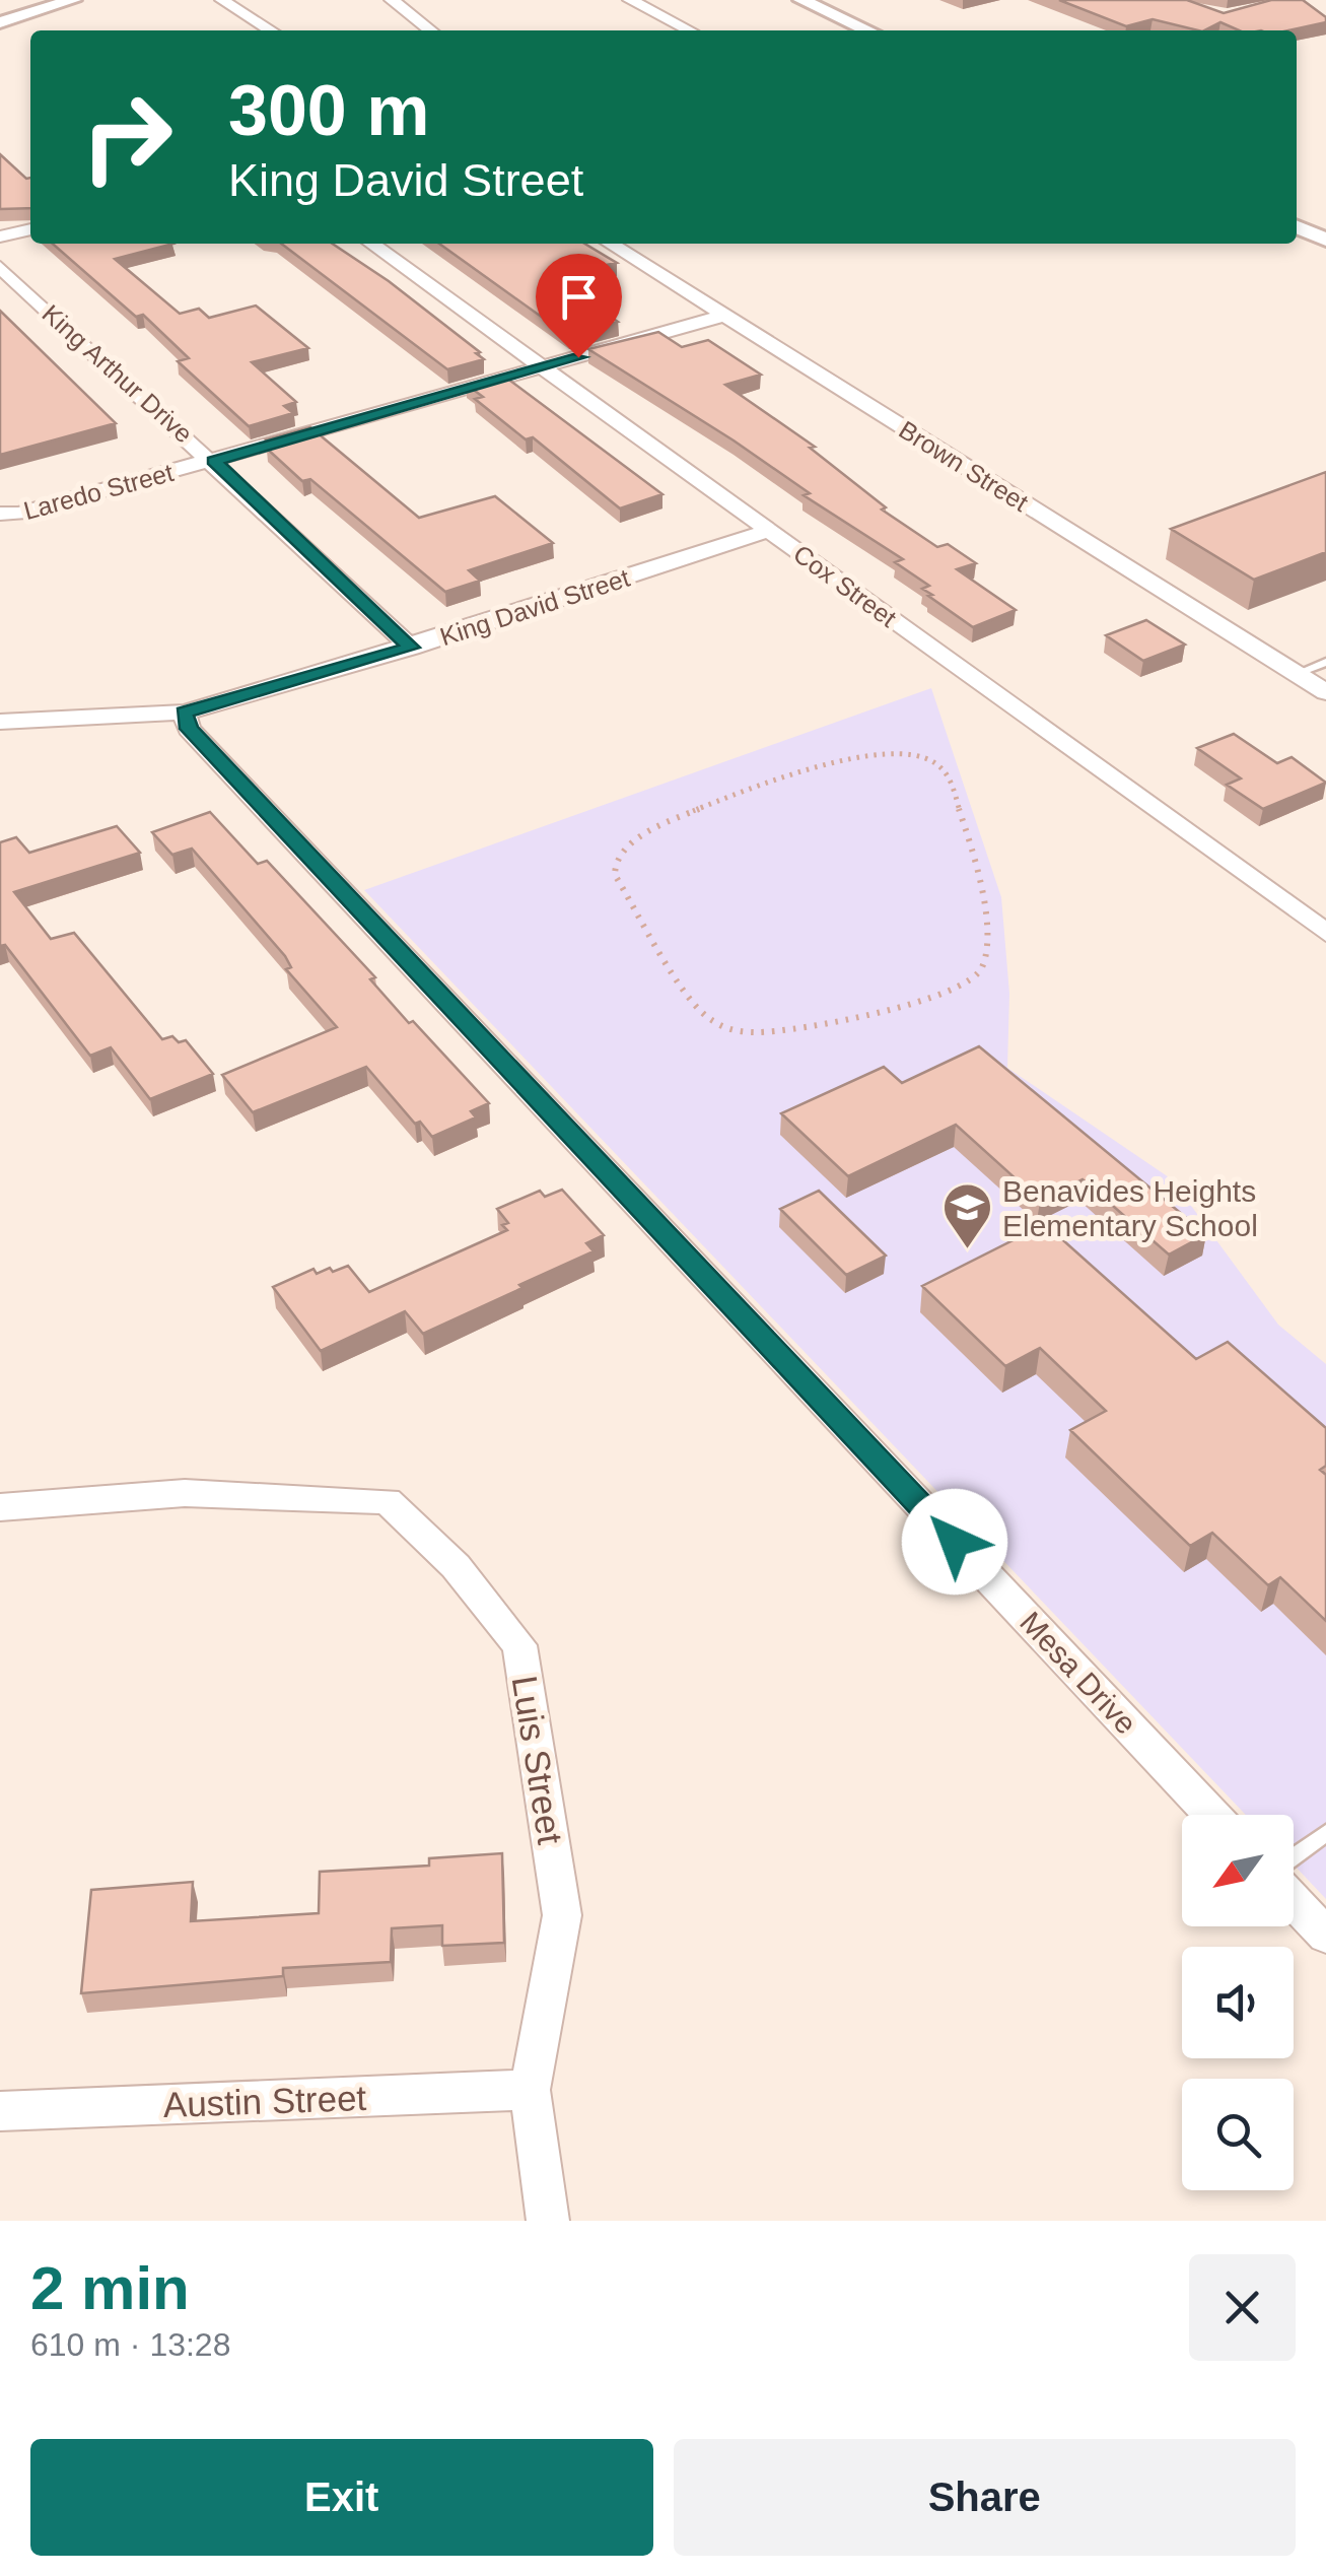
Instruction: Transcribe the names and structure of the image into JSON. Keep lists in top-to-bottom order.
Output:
{
  "streets": {
    "street": [
      "King Arthur Drive",
      "Brown Street",
      "Laredo Street",
      "Cox Street",
      "King David Street",
      "Mesa Drive",
      "Luis Street",
      "Austin Street"
    ]
  },
  "crossings": [
    ["King Arthur Drive", "Laredo Street"],
    ["King Arthur Drive", "King David Street"],
    ["Brown Street", "Laredo Street"],
    ["Laredo Street", "Cox Street"],
    ["Cox Street", "King David Street"],
    ["King David Street", "Mesa Drive"],
    ["Luis Street", "Austin Street"]
  ],
  "places": {
    "school or university": ["Benavides Heights Elementary School"]
  },
  "north": "bottom left",
  "page": {
    "turn": ["300 m", "King David Street"],
    "heading": ["2 min", "610 m · 13:28"],
    "buttons": ["Exit", "Share"]
  }
}
